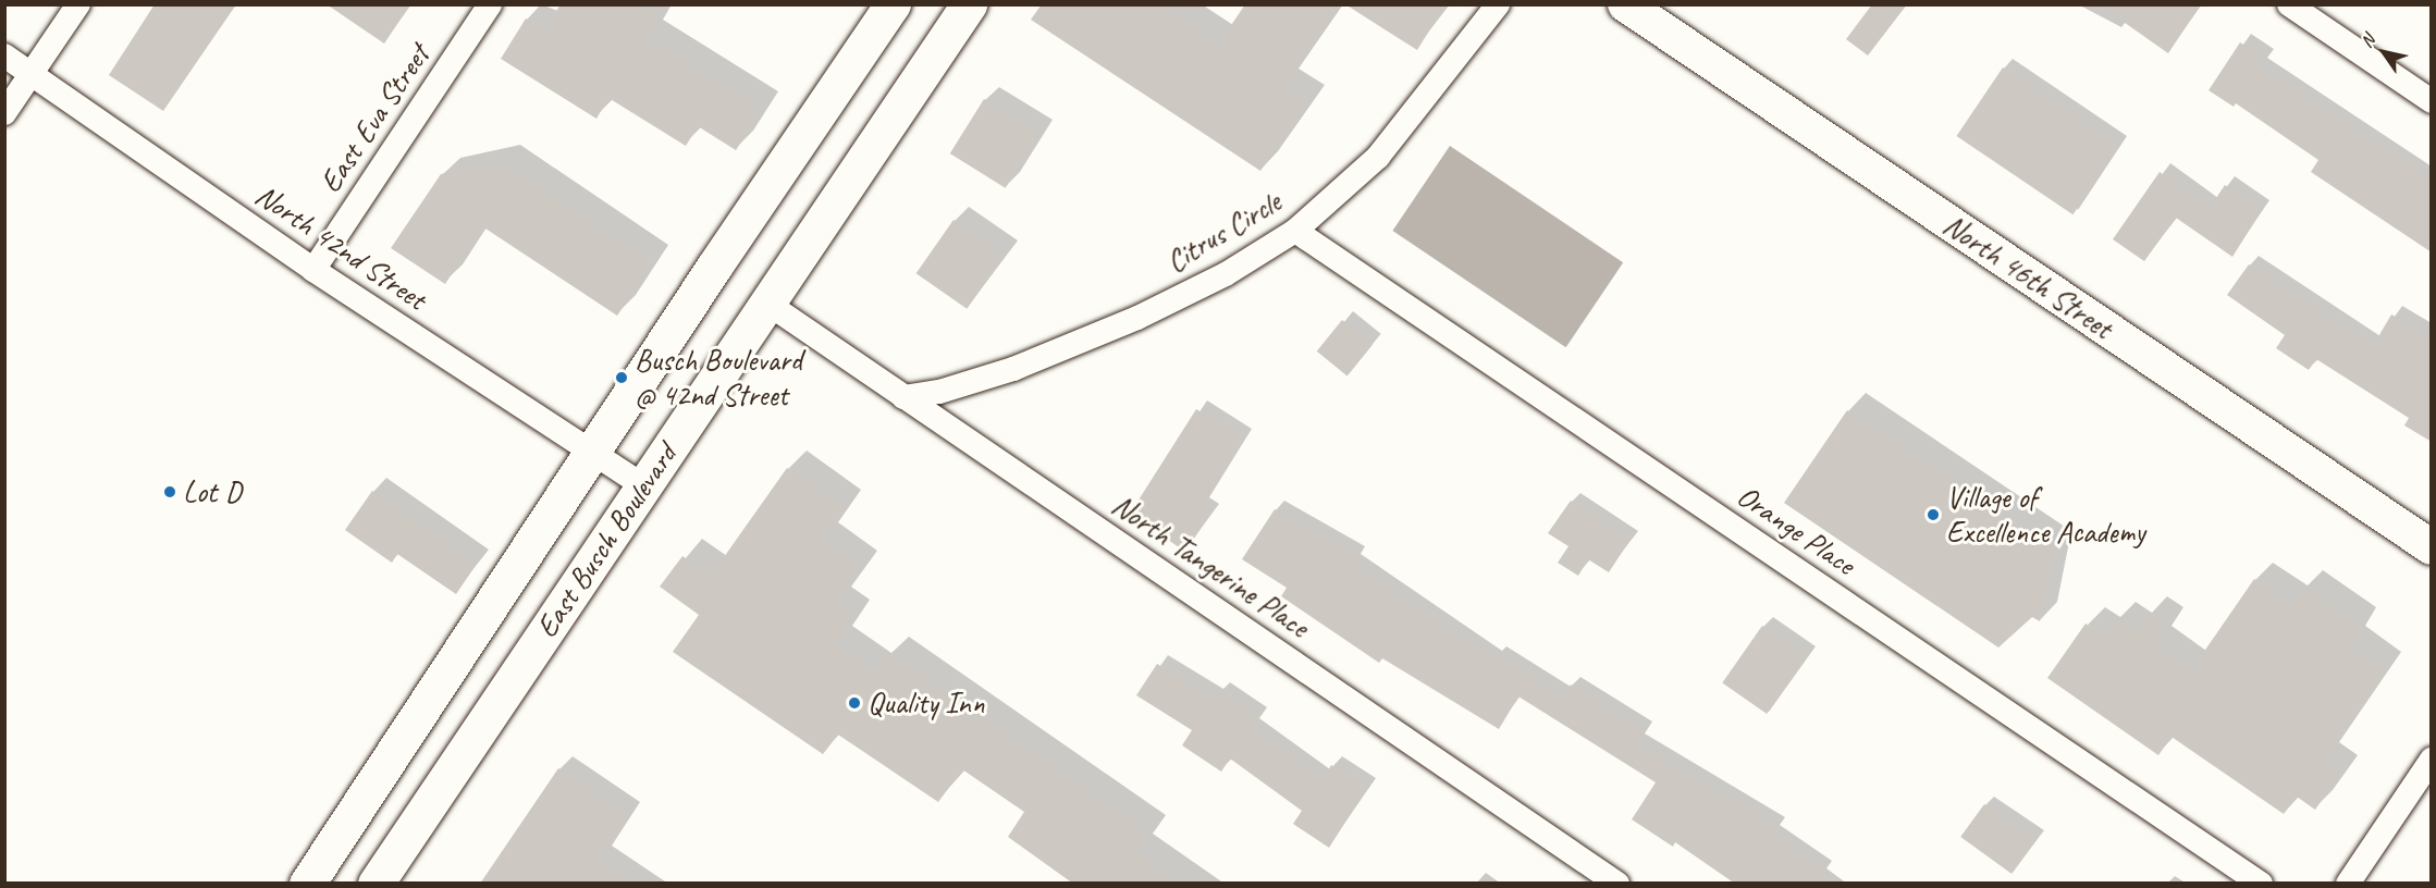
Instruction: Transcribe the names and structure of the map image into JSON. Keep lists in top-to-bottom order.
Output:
{
  "streets": {
    "main road": ["East Busch Boulevard"],
    "street": [
      "East Eva Street",
      "Citrus Circle",
      "North 42nd Street",
      "North 46th Street",
      "Orange Place",
      "North Tangerine Place"
    ]
  },
  "crossings": [
    ["East Eva Street", "North 42nd Street"],
    ["Citrus Circle", "Orange Place"],
    ["Citrus Circle", "North Tangerine Place"],
    ["North 42nd Street", "East Busch Boulevard"],
    ["East Busch Boulevard", "North Tangerine Place"]
  ],
  "places": [
    "Busch Boulevard @ 42nd Street",
    "Lot D",
    "Village of Excellence Academy",
    "Quality Inn"
  ],
  "north": "top left"
}
